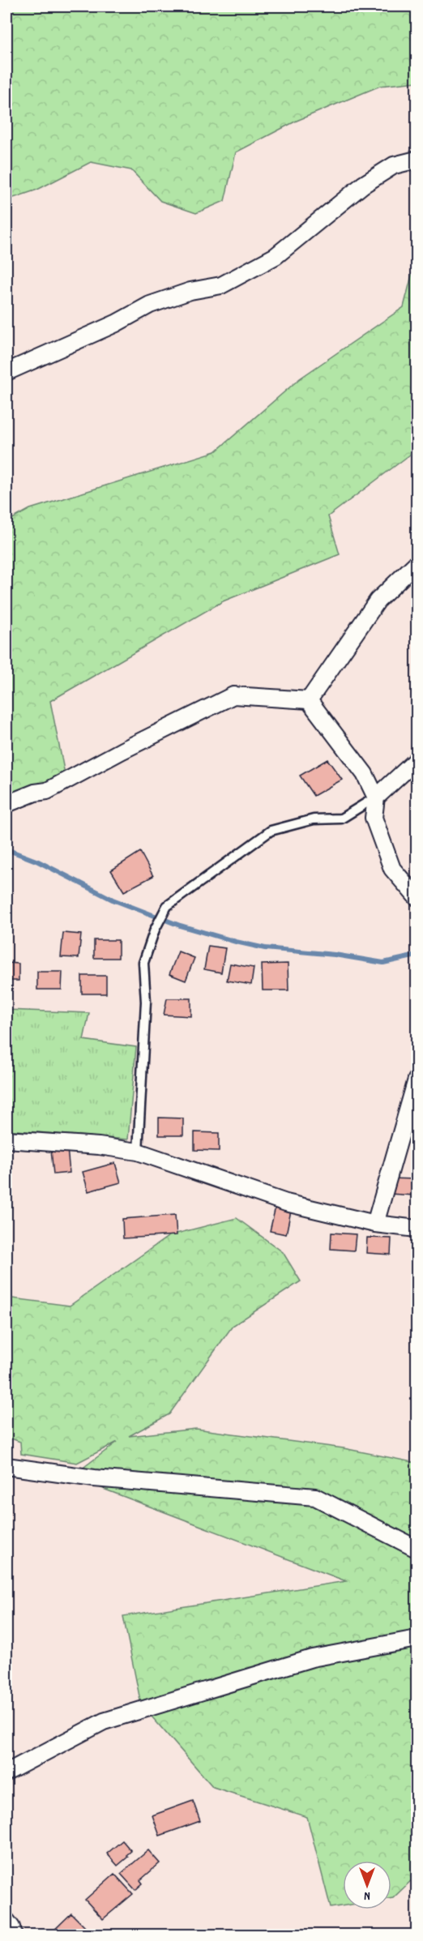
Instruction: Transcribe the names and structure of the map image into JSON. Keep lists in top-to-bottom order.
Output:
{
  "north": "bottom"
}
